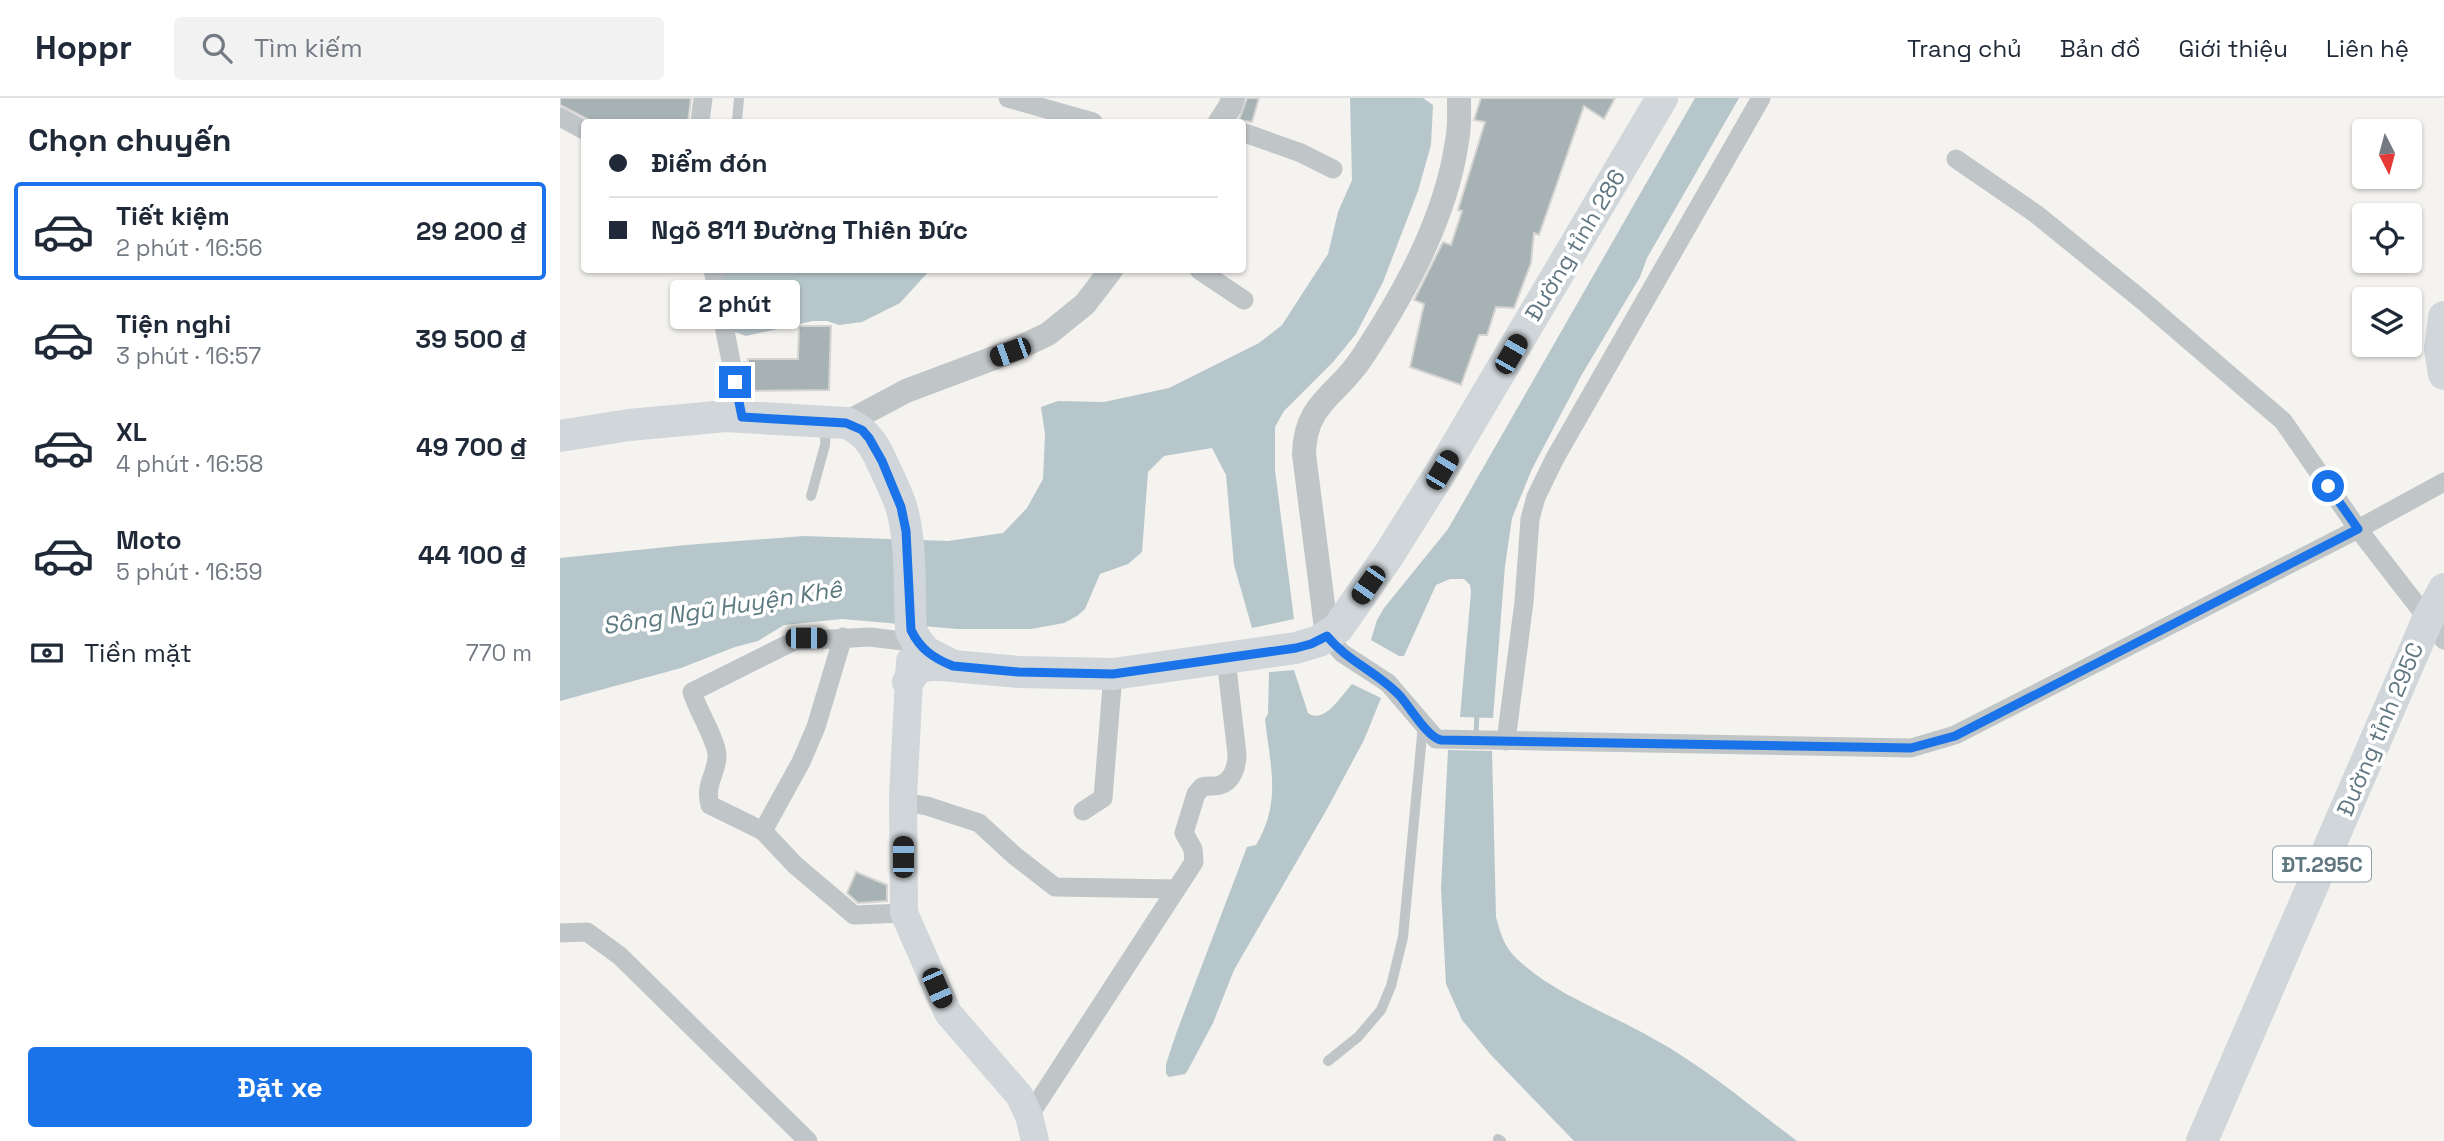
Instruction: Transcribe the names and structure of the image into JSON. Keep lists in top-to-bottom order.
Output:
{
  "streets": {
    "main road": ["Đường tỉnh 286", "Đường tỉnh 295C", "ĐT.295C"]
  },
  "water": ["Sông Ngũ Huyện Khê"],
  "north": "bottom",
  "page": {
    "header": "Hoppr",
    "search": "Tìm kiếm",
    "nav": [
      "Trang chủ",
      "Bản đồ",
      "Giới thiệu",
      "Liên hệ"
    ],
    "heading": "Chọn chuyến",
    "banner": ["Điểm đón", "Ngõ 811 Đường Thiên Đức"],
    "list": [
      {
        "name": "Tiết kiệm",
        "note": "2 phút · 16:56",
        "value": "29 200 ₫"
      },
      {
        "name": "Tiện nghi",
        "note": "3 phút · 16:57",
        "value": "39 500 ₫"
      },
      {
        "name": "XL",
        "note": "4 phút · 16:58",
        "value": "49 700 ₫"
      },
      {
        "name": "Moto",
        "note": "5 phút · 16:59",
        "value": "44 100 ₫"
      }
    ],
    "bubble": "2 phút",
    "pay": ["Tiền mặt", "770 m"],
    "buttons": "Đặt xe"
  }
}
